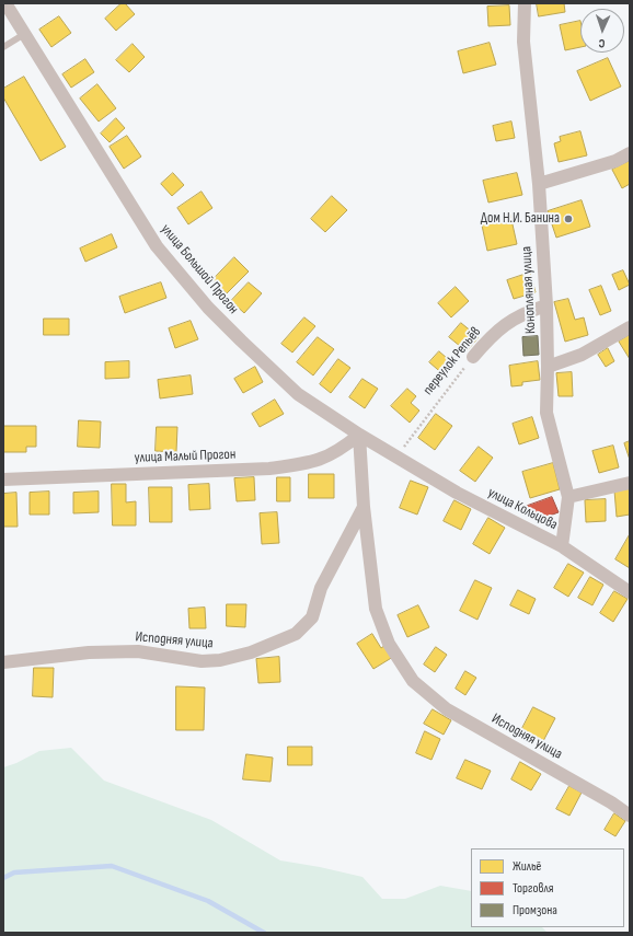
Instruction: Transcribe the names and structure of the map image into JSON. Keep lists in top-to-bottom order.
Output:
{
  "streets": {
    "street": [
      "улица Большой Прогон",
      "Конопляная улица",
      "переулок Репьёв",
      "улица Малый Прогон",
      "улица Кольцова",
      "Исподняя улица"
    ]
  },
  "crossings": [
    ["улица Большой Прогон", "переулок Репьёв"],
    ["улица Большой Прогон", "улица Малый Прогон"],
    ["улица Большой Прогон", "улица Кольцова"],
    ["улица Большой Прогон", "Исподняя улица"],
    ["Конопляная улица", "переулок Репьёв"],
    ["Конопляная улица", "улица Кольцова"],
    ["переулок Репьёв", "улица Кольцова"],
    ["улица Малый Прогон", "Исподняя улица"]
  ],
  "places": ["Дом Н.И. Банина"],
  "legend": ["Жильё", "Торговля", "Промзона"],
  "north": "bottom"
}
